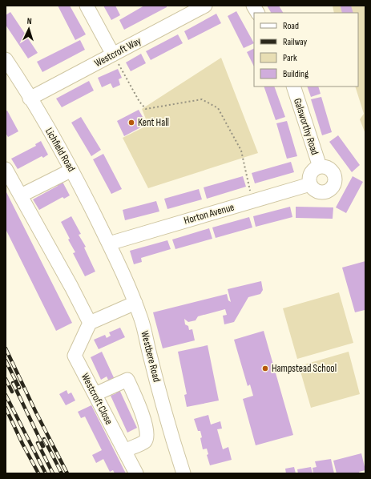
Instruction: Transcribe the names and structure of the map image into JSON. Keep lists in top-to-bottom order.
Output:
{
  "streets": {
    "street": [
      "Westcroft Way",
      "Galsworthy Road",
      "Lichfield Road",
      "Horton Avenue",
      "Westbere Road",
      "Westcroft Close"
    ]
  },
  "crossings": [
    ["Westcroft Way", "Lichfield Road"],
    ["Galsworthy Road", "Horton Avenue"],
    ["Lichfield Road", "Horton Avenue"],
    ["Lichfield Road", "Westbere Road"],
    ["Horton Avenue", "Westbere Road"]
  ],
  "places": ["Kent Hall", "Hampstead School"],
  "legend": [
    "Road",
    "Railway",
    "Park",
    "Building"
  ],
  "north": "top"
}
